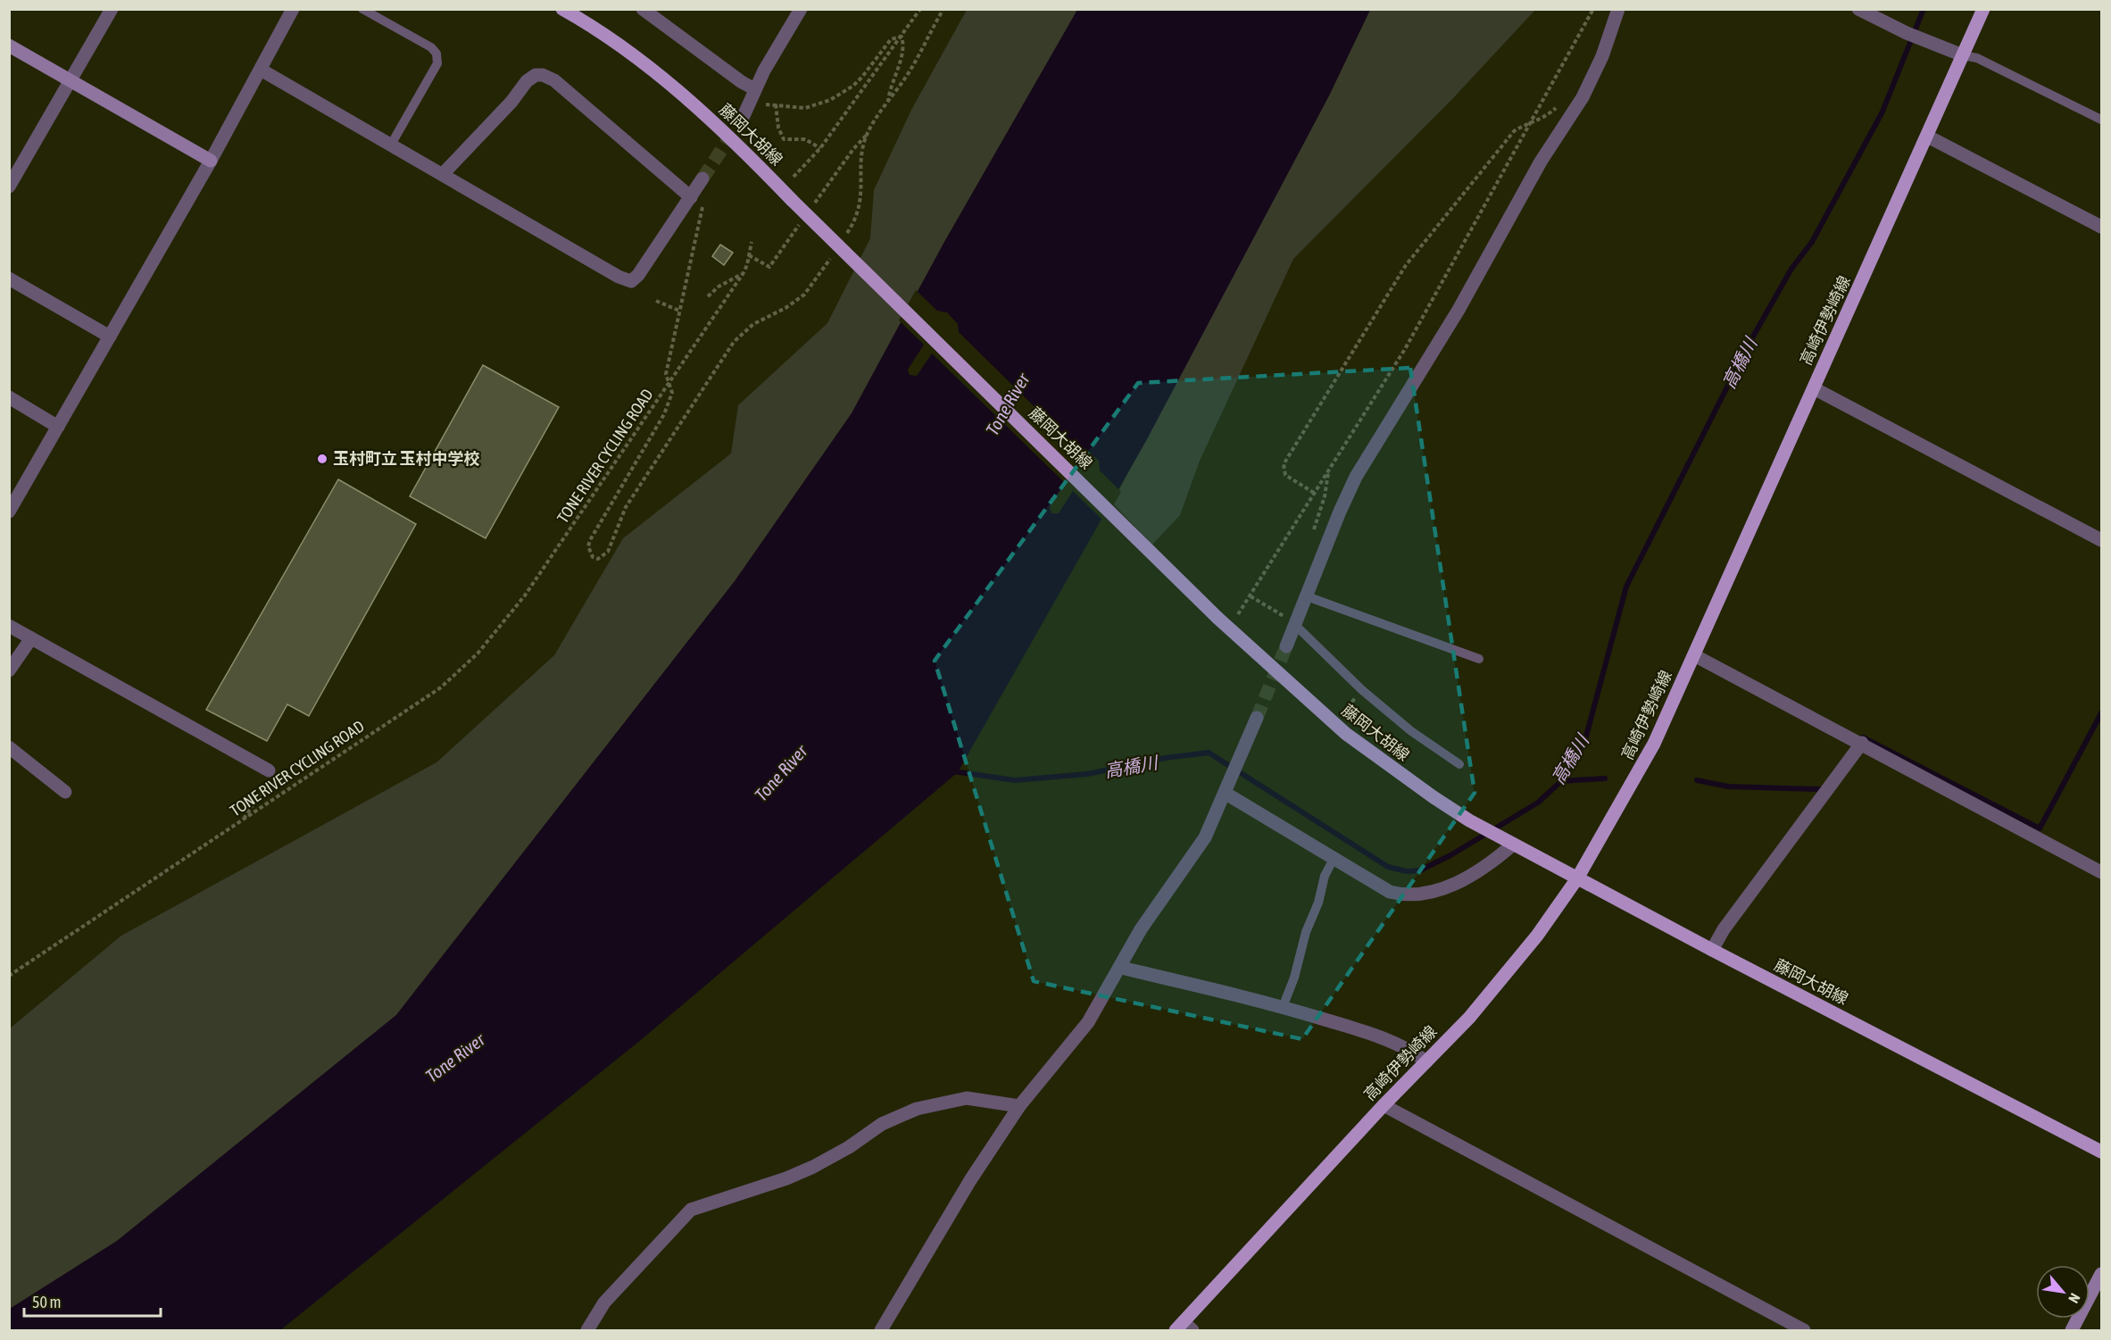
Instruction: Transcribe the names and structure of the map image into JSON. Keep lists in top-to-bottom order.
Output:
{
  "streets": {
    "main road": ["藤岡大胡線", "高崎伊勢崎線"],
    "path": ["TONE RIVER CYCLING ROAD"]
  },
  "crossings": [
    ["藤岡大胡線", "高崎伊勢崎線"]
  ],
  "water": ["高橋川", "Tone River"],
  "places": ["玉村町立 玉村中学校"],
  "scale_bar": "50 m",
  "north": "bottom right"
}
